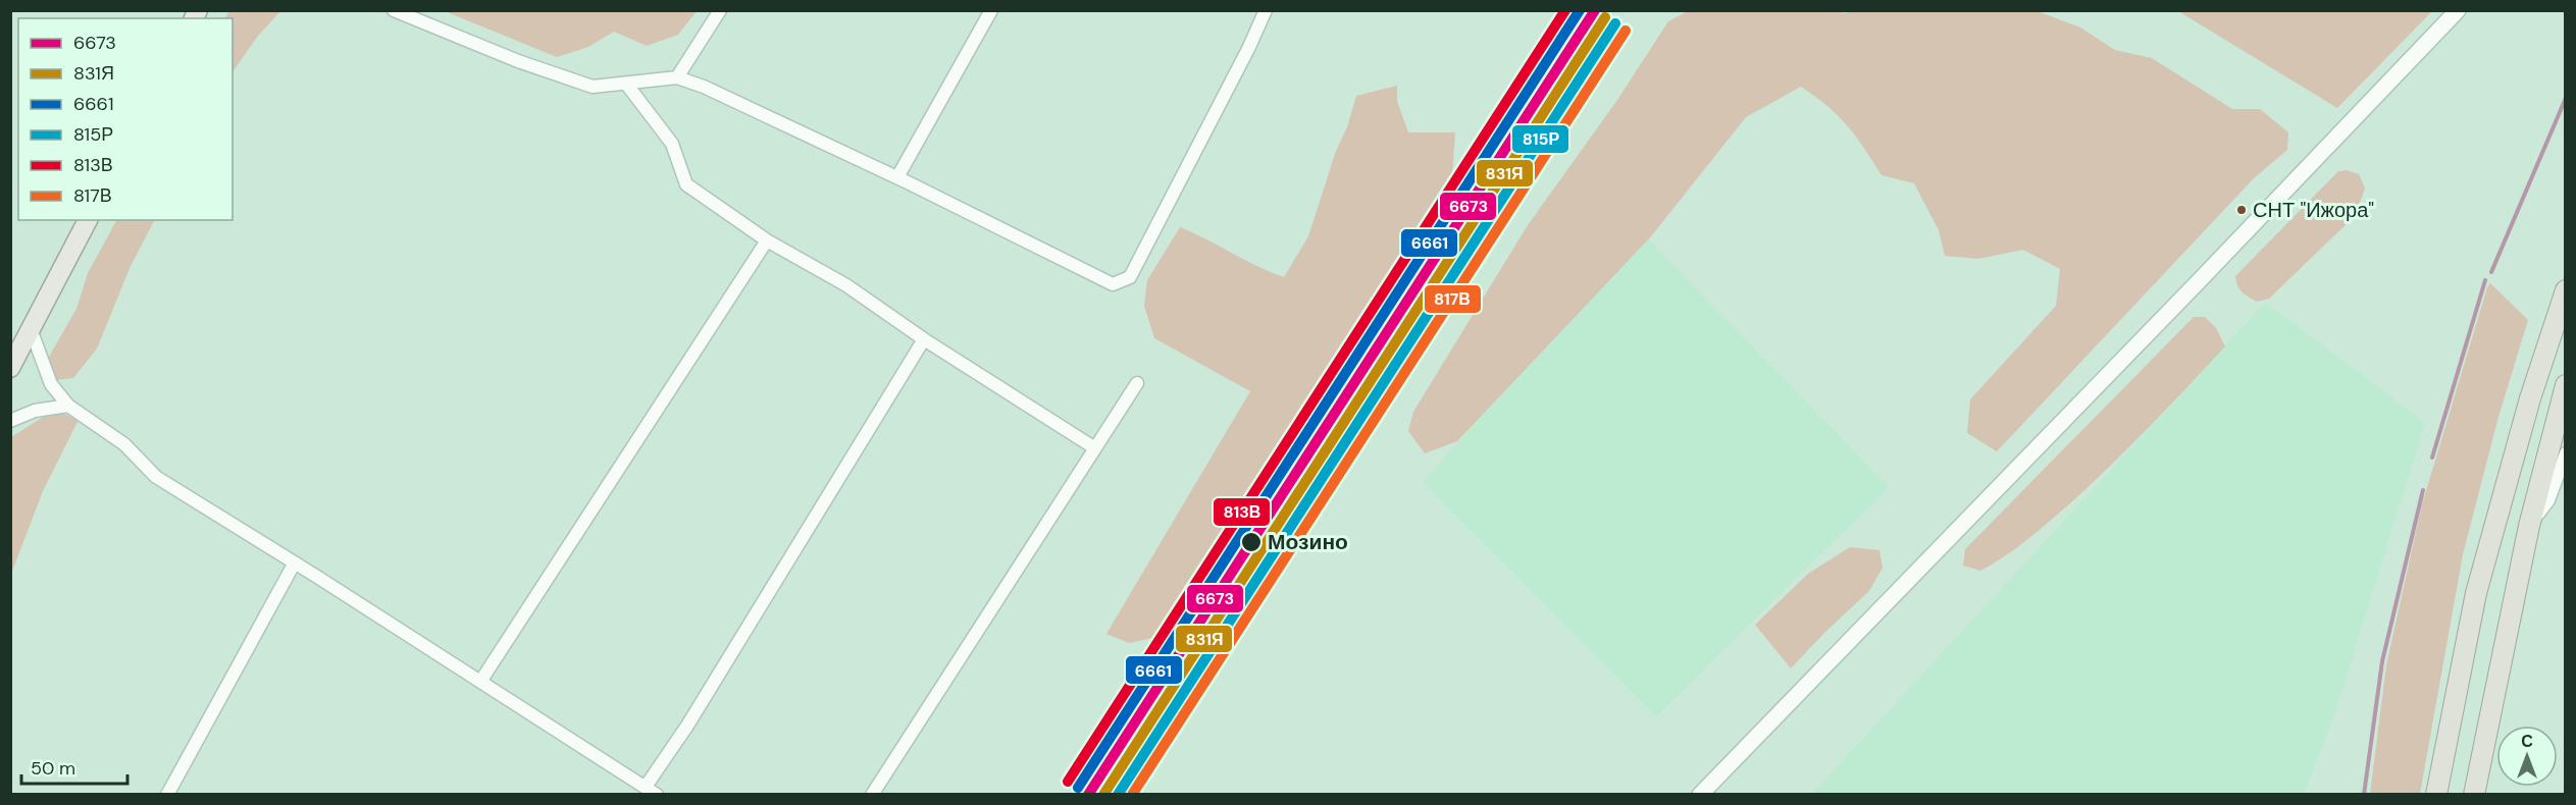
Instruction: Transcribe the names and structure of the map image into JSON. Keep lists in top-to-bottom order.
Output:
{
  "places": ["СНТ \"Ижора\"", "Мозино"],
  "lines": [
    "transit line 6673",
    "transit line 6661",
    "transit line 813В",
    "transit line 831Я",
    "transit line 815Р",
    "transit line 817В"
  ],
  "legend": [
    "6673",
    "831Я",
    "6661",
    "815Р",
    "813В",
    "817В"
  ],
  "scale_bar": "50 m",
  "north": "top"
}
